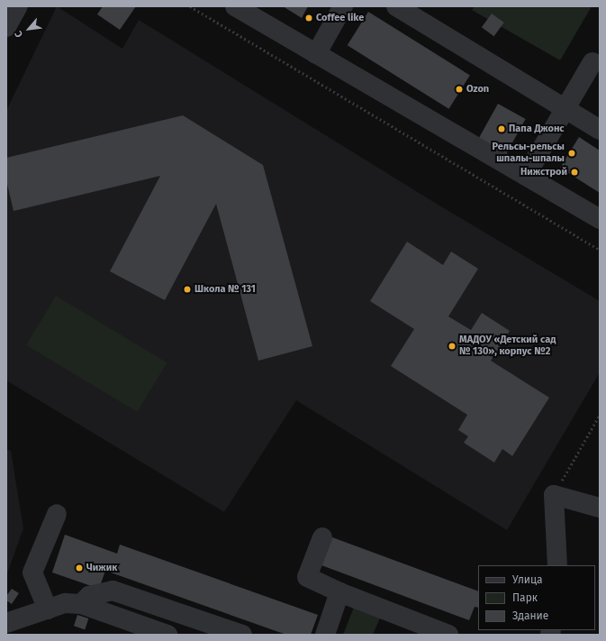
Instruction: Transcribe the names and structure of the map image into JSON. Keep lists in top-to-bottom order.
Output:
{
  "places": [
    "Coffee like",
    "Ozon",
    "Папа Джонс",
    "Рельсы-рельсы шпалы-шпалы",
    "Нижстрой",
    "Школа № 131",
    "МАДОУ «Детский сад № 130», корпус №2",
    "Чижик"
  ],
  "legend": ["Улица", "Парк", "Здание"],
  "north": "bottom left"
}
